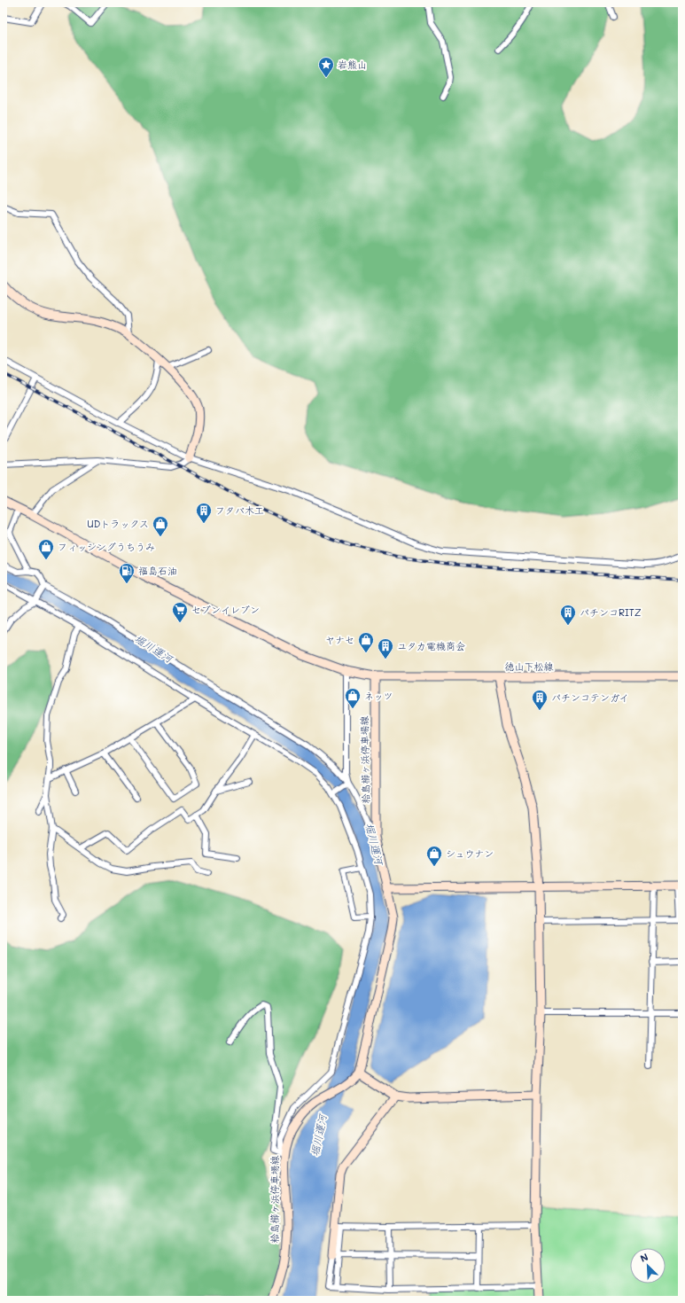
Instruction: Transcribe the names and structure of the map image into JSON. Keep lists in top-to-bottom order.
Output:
{
  "streets": {
    "street": ["徳山下松線", "粭島櫛ヶ浜停車場線"]
  },
  "crossings": [
    ["徳山下松線", "粭島櫛ヶ浜停車場線"]
  ],
  "water": ["堀川運河"],
  "places": {
    "place": ["岩熊山"],
    "building": [
      "フタバ木工",
      "パチンコRITZ",
      "ユタカ電機商会",
      "パチンコテンガイ"
    ],
    "shop": [
      "UDトラックス",
      "フィッシングうちうみ",
      "ヤナセ",
      "ネッツ",
      "シュウナン"
    ],
    "fuel station": ["福島石油"],
    "supermarket": ["セブンイレブン"]
  },
  "north": "top left"
}
